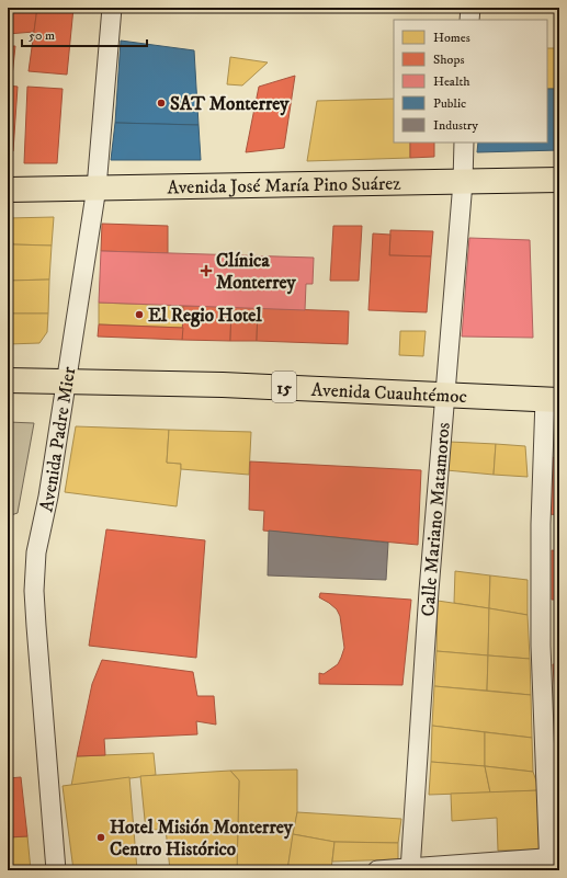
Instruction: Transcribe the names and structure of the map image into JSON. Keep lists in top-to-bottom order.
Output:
{
  "streets": {
    "highway": ["Avenida José María Pino Suárez", "15", "Avenida Cuauhtémoc"],
    "street": ["Avenida Padre Mier", "Calle Mariano Matamoros"]
  },
  "crossings": [
    ["Avenida José María Pino Suárez", "Avenida Padre Mier"],
    ["Avenida José María Pino Suárez", "Calle Mariano Matamoros"],
    ["Avenida Cuauhtémoc", "Avenida Padre Mier"],
    ["Avenida Cuauhtémoc", "Calle Mariano Matamoros"]
  ],
  "places": {
    "other": ["SAT Monterrey", "El Regio Hotel", "Hotel Misión Monterrey Centro Histórico"],
    "health": ["Clínica Monterrey"]
  },
  "legend": [
    "Homes",
    "Shops",
    "Health",
    "Public",
    "Industry"
  ],
  "scale_bar": "50 m"
}
